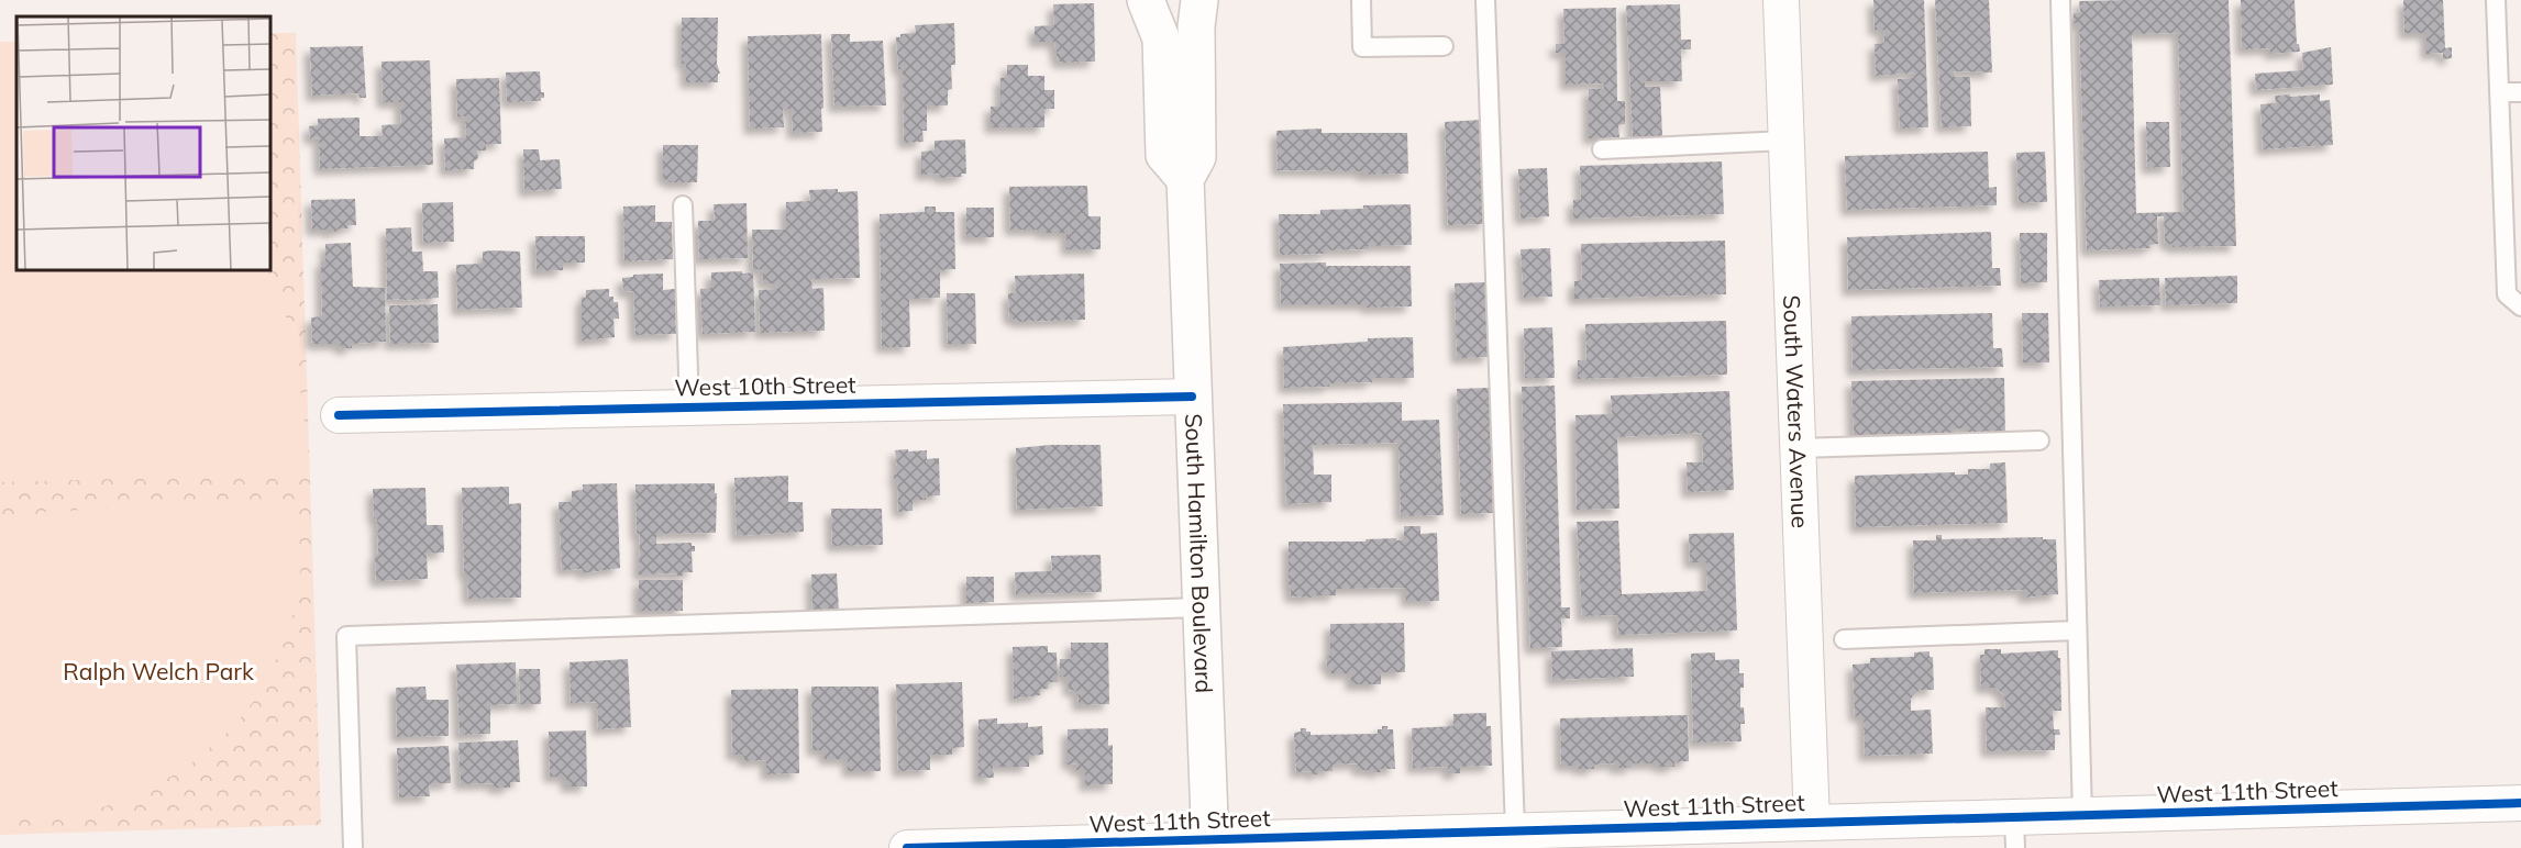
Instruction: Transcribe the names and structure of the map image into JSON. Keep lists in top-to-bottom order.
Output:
{
  "streets": {
    "street": [
      "West 10th Street",
      "South Waters Avenue",
      "South Hamilton Boulevard",
      "West 11th Street"
    ]
  },
  "crossings": [
    ["West 10th Street", "South Hamilton Boulevard"],
    ["South Waters Avenue", "West 11th Street"],
    ["South Hamilton Boulevard", "West 11th Street"]
  ],
  "parks": ["Ralph Welch Park"]
}
